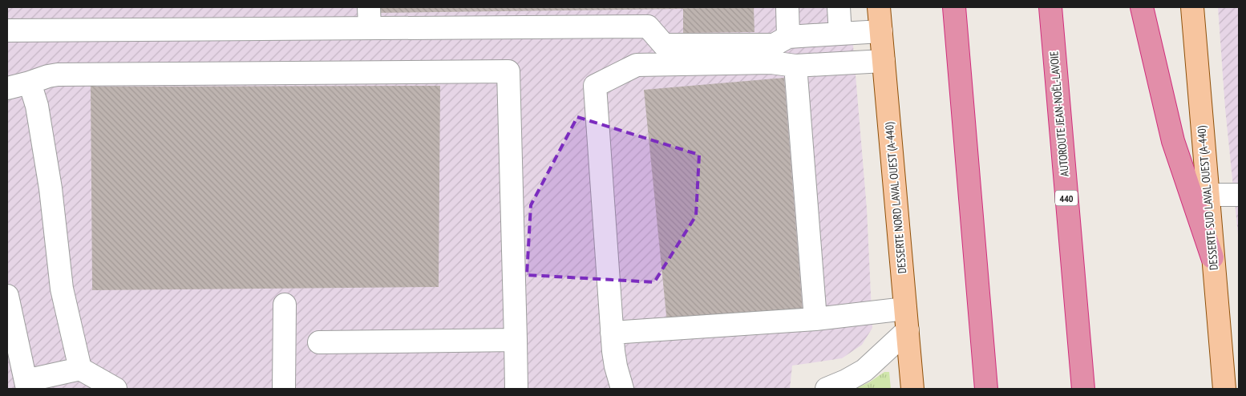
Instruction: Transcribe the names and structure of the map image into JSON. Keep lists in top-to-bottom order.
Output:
{
  "streets": {
    "highway": ["AUTOROUTE JEAN-NOËL-LAVOIE", "440"],
    "main road": ["DESSERTE NORD LAVAL OUEST (A-440)", "DESSERTE SUD LAVAL OUEST (A-440)"]
  }
}
